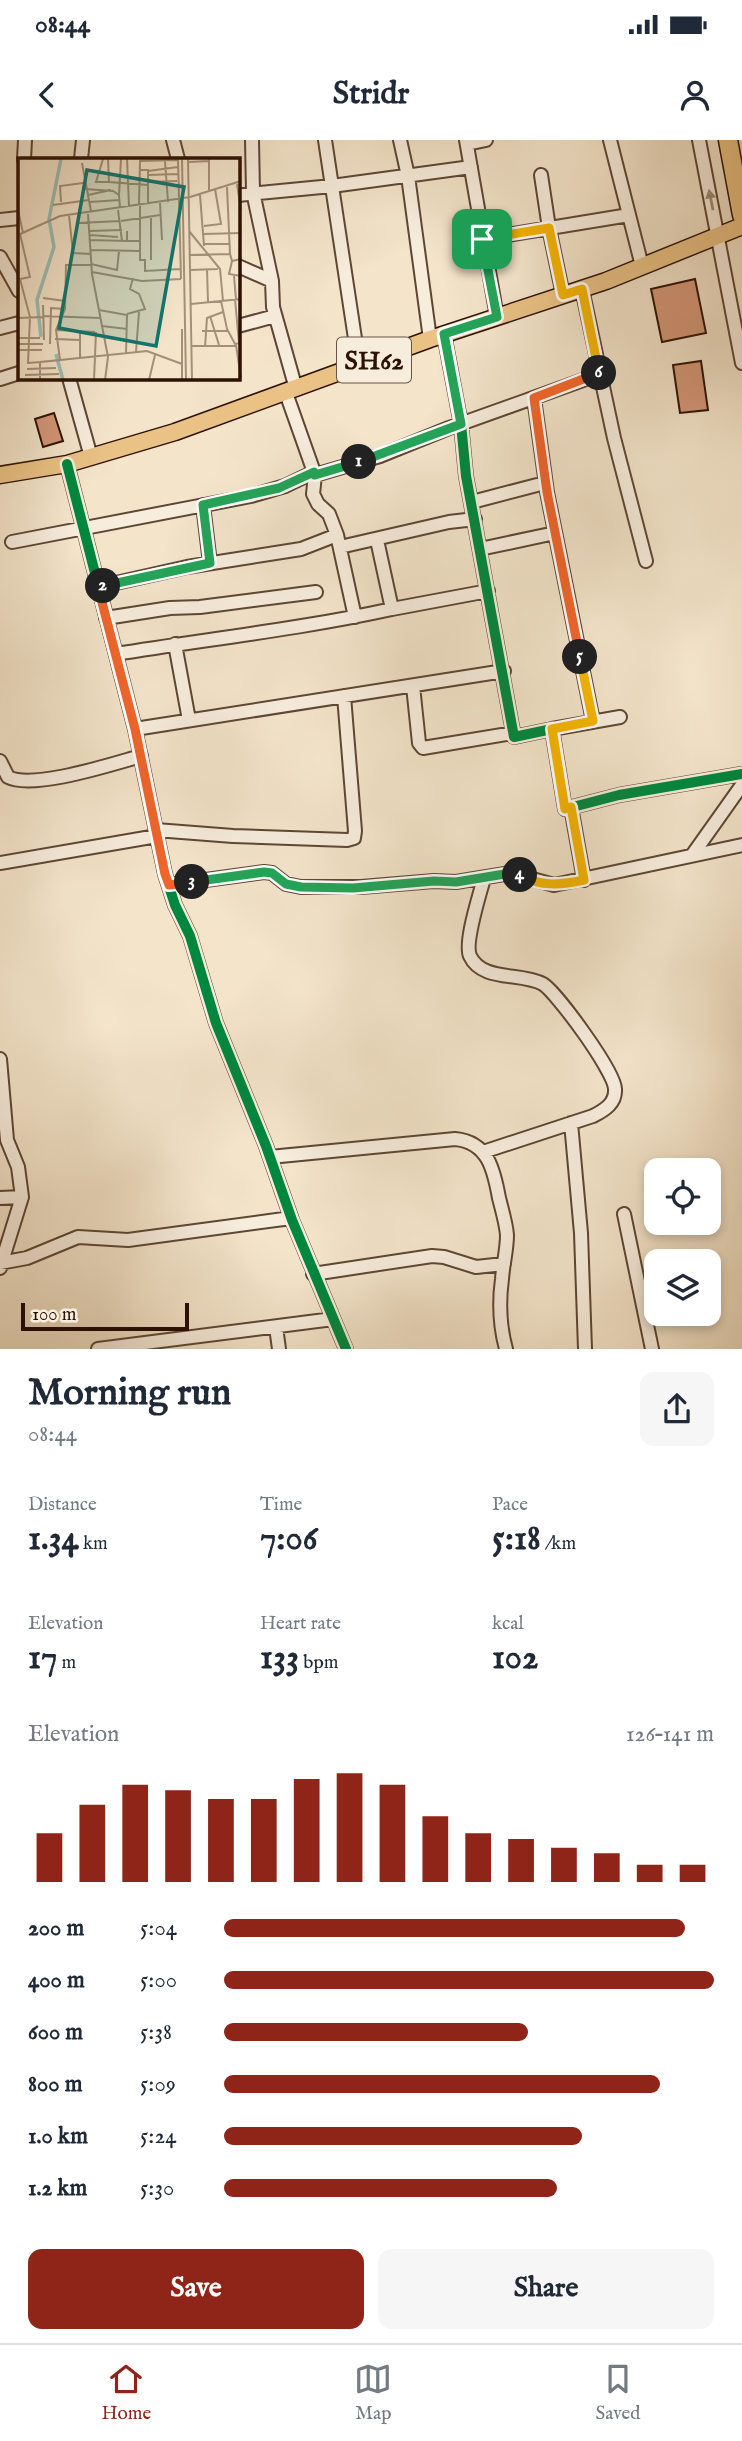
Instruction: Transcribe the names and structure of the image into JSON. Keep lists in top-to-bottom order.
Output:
{
  "streets": {
    "main road": ["SH62"]
  },
  "scale_bar": "100 m",
  "page": {
    "status": "08:44",
    "header": "Stridr",
    "pins": [
      "6",
      "1",
      "2",
      "5",
      "4",
      "3"
    ],
    "scale": "100 m",
    "heading": ["Morning run", "08:44"],
    "stats": [
      ["Distance", "1.34 km"],
      ["Time", "7:06"],
      ["Pace", "5:18 /km"],
      ["Elevation", "17 m"],
      ["Heart rate", "133 bpm"],
      ["kcal", "102"]
    ],
    "chart": ["Elevation", "126–141 m"],
    "list": [
      {
        "name": "200 m",
        "note": "5:04"
      },
      {
        "name": "400 m",
        "note": "5:00"
      },
      {
        "name": "600 m",
        "note": "5:38"
      },
      {
        "name": "800 m",
        "note": "5:09"
      },
      {
        "name": "1.0 km",
        "note": "5:24"
      },
      {
        "name": "1.2 km",
        "note": "5:30"
      }
    ],
    "buttons": ["Save", "Share"],
    "tabs": ["Home", "Map", "Saved"]
  }
}
